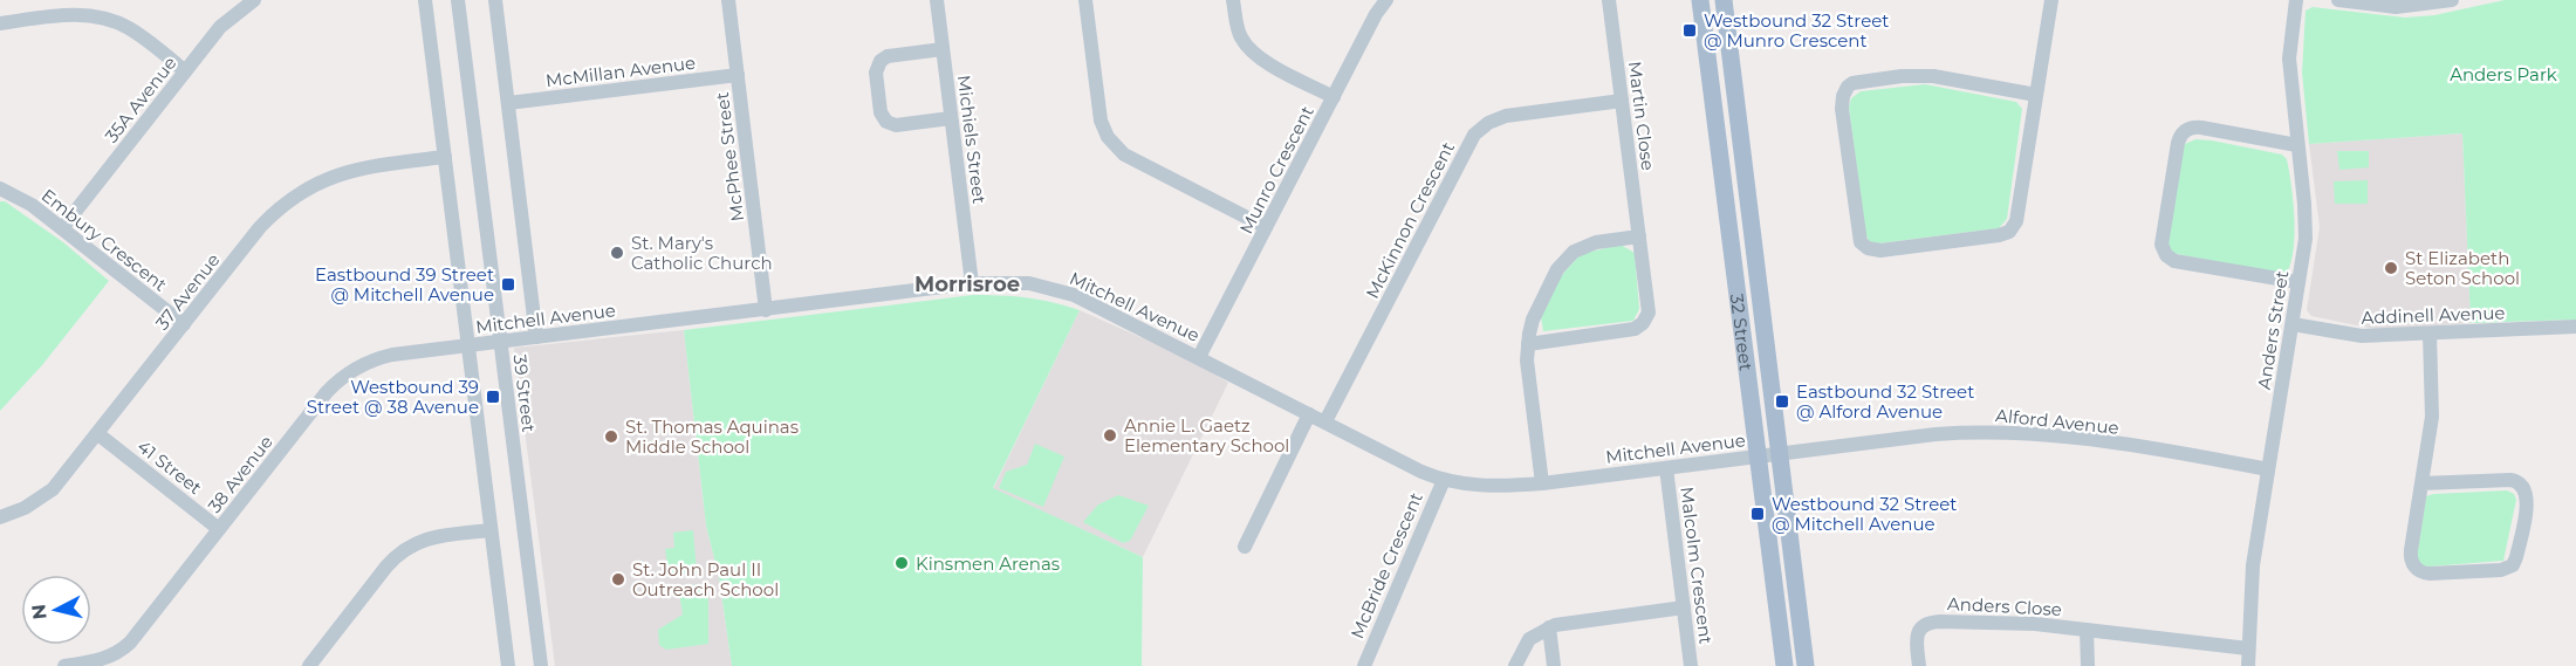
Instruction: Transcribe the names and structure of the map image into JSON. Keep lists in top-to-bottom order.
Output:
{
  "streets": {
    "main road": ["32 Street"],
    "street": [
      "McMillan Avenue",
      "35A Avenue",
      "Martin Close",
      "Michiels Street",
      "McPhee Street",
      "Munro Crescent",
      "McKinnon Crescent",
      "Embury Crescent",
      "37 Avenue",
      "Mitchell Avenue",
      "Addinell Avenue",
      "Anders Street",
      "39 Street",
      "Alford Avenue",
      "41 Street",
      "38 Avenue",
      "McBride Crescent",
      "Malcolm Crescent",
      "Anders Close"
    ]
  },
  "crossings": [
    ["McMillan Avenue", "McPhee Street"],
    ["McMillan Avenue", "39 Street"],
    ["35A Avenue", "Embury Crescent"],
    ["Martin Close", "McKinnon Crescent"],
    ["Michiels Street", "Mitchell Avenue"],
    ["McPhee Street", "Mitchell Avenue"],
    ["Munro Crescent", "Mitchell Avenue"],
    ["McKinnon Crescent", "Mitchell Avenue"],
    ["Embury Crescent", "37 Avenue"],
    ["37 Avenue", "41 Street"],
    ["Mitchell Avenue", "32 Street"],
    ["Mitchell Avenue", "39 Street"],
    ["Mitchell Avenue", "Alford Avenue"],
    ["Mitchell Avenue", "38 Avenue"],
    ["Mitchell Avenue", "McBride Crescent"],
    ["Mitchell Avenue", "Malcolm Crescent"],
    ["Addinell Avenue", "Anders Street"],
    ["Anders Street", "Alford Avenue"],
    ["Anders Street", "Anders Close"],
    ["32 Street", "Alford Avenue"],
    ["41 Street", "38 Avenue"]
  ],
  "districts": ["Morrisroe"],
  "parks": ["Anders Park"],
  "places": {
    "transit": [
      "Westbound 32 Street @ Munro Crescent",
      "Eastbound 39 Street @ Mitchell Avenue",
      "Westbound 39 Street @ 38 Avenue",
      "Eastbound 32 Street @ Alford Avenue",
      "Westbound 32 Street @ Mitchell Avenue"
    ],
    "other": [
      "St. Mary's Catholic Church",
      "St Elizabeth Seton School",
      "Annie L. Gaetz Elementary School",
      "St. Thomas Aquinas Middle School",
      "Kinsmen Arenas",
      "St. John Paul II Outreach School"
    ]
  },
  "north": "left"
}
